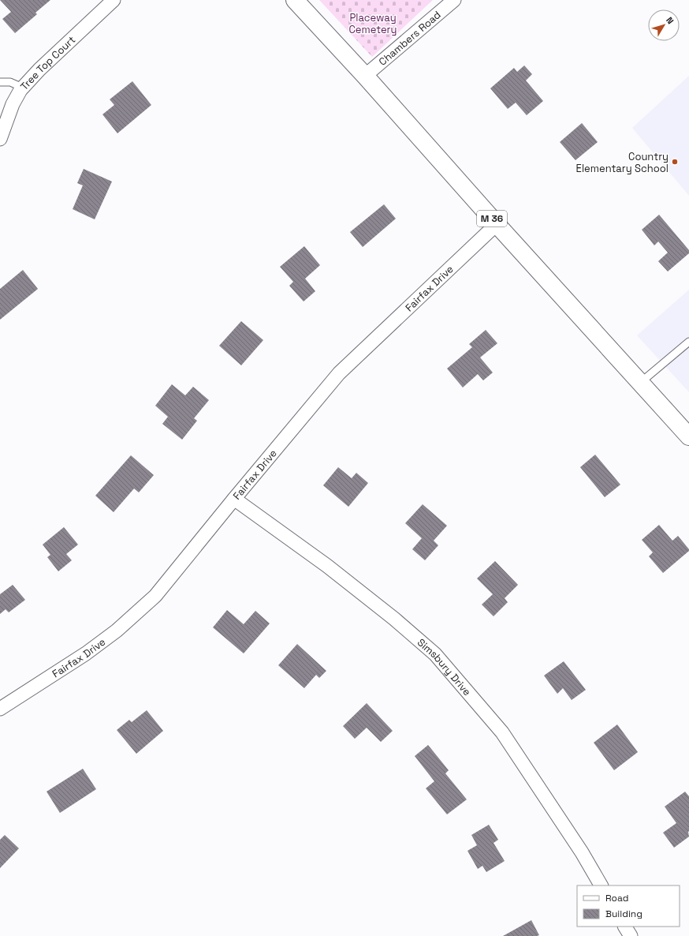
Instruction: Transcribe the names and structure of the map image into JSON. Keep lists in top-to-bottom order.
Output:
{
  "streets": {
    "main road": ["M 36"],
    "street": [
      "Chambers Road",
      "Tree Top Court",
      "Fairfax Drive",
      "Simsbury Drive"
    ]
  },
  "crossings": [
    ["Chambers Road", "M 36"],
    ["M 36", "Fairfax Drive"],
    ["Fairfax Drive", "Simsbury Drive"]
  ],
  "parks": ["Placeway Cemetery"],
  "places": ["Country Elementary School"],
  "legend": ["Road", "Building"],
  "north": "top right"
}
